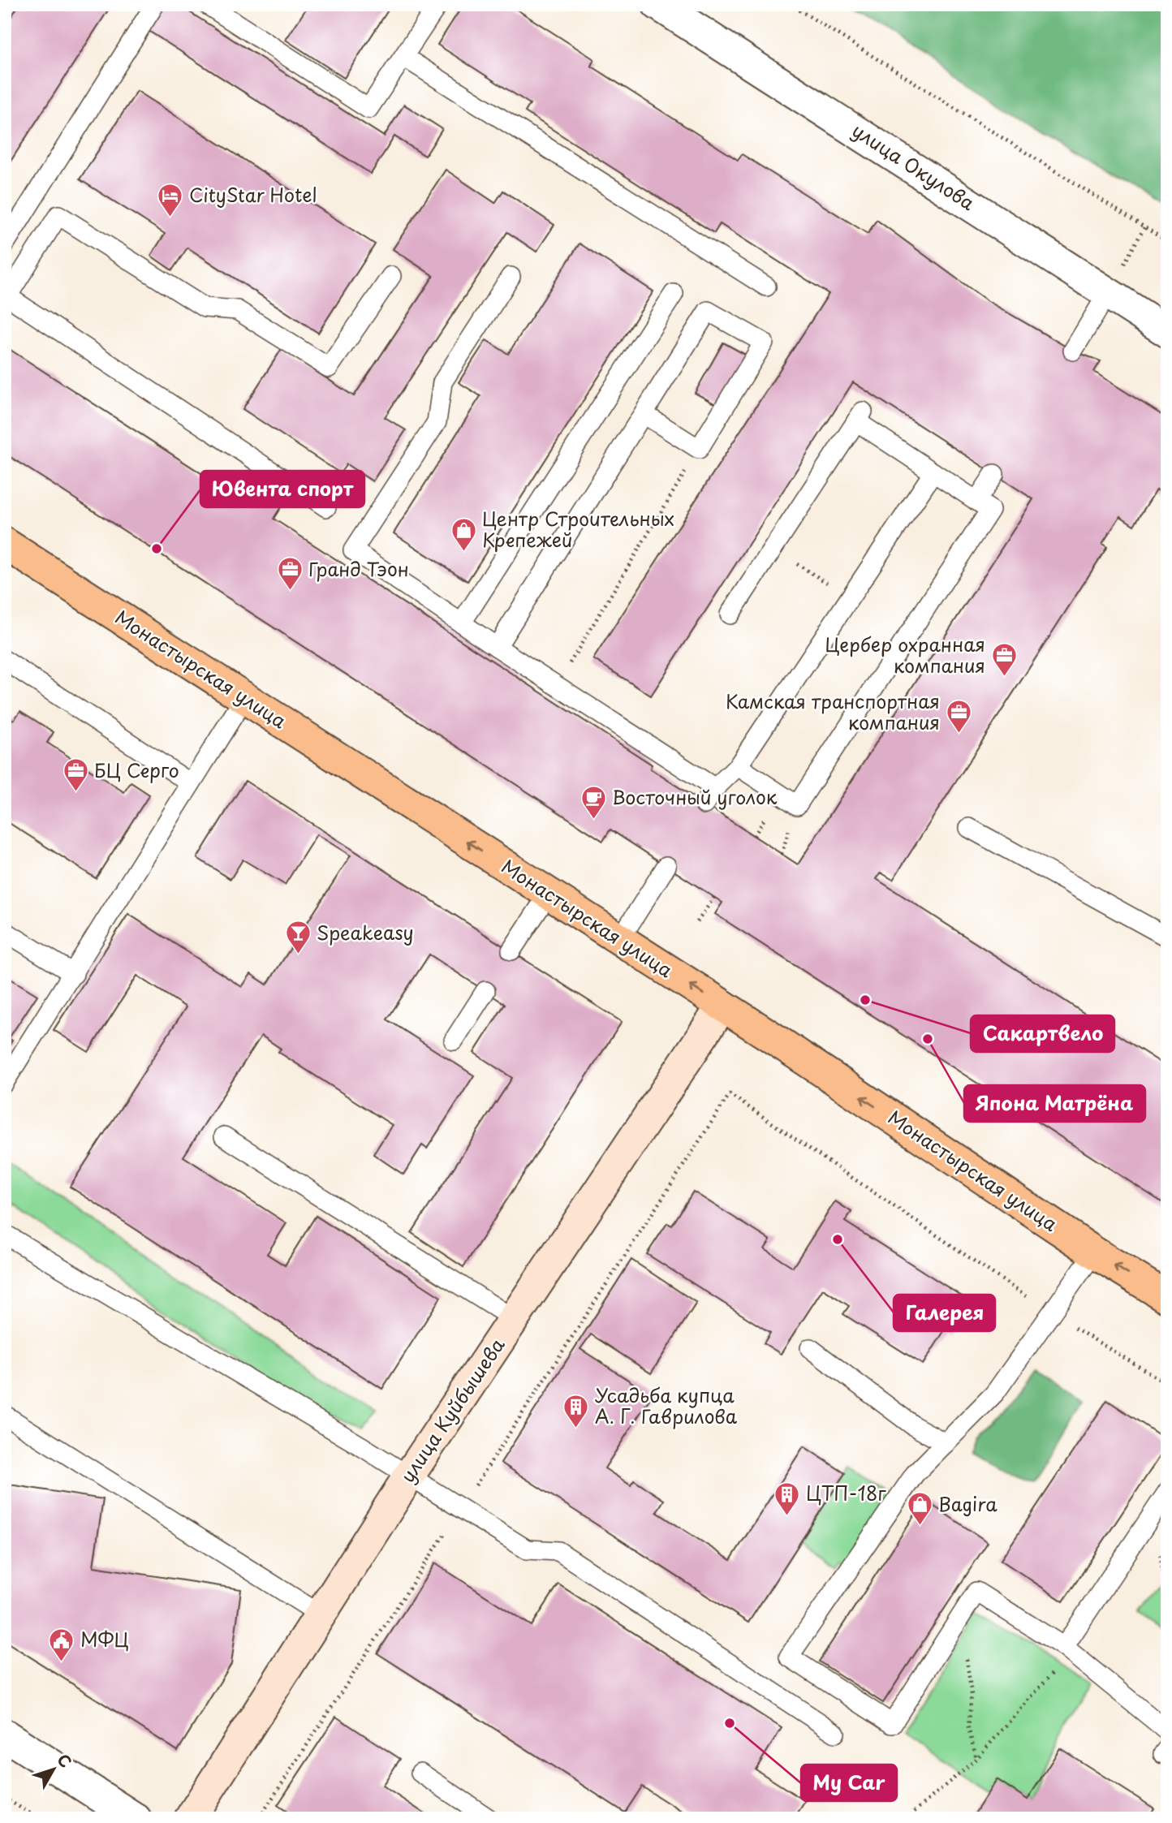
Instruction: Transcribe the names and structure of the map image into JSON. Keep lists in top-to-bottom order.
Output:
{
  "streets": {
    "main road": ["Монастырская улица"],
    "street": ["улица Окулова", "улица Куйбышева"]
  },
  "crossings": [
    ["Монастырская улица", "улица Куйбышева"]
  ],
  "one_way": ["Монастырская улица"],
  "places": {
    "hotel": ["CityStar Hotel"],
    "other": [
      "Ювента спорт",
      "Сакартвело",
      "Япона Матрёна",
      "Галерея",
      "My Car"
    ],
    "shop": ["Центр Строительных Крепежей", "Bagira"],
    "office": [
      "Гранд Тэон",
      "Цербер охранная компания",
      "Камская транспортная компания",
      "БЦ Серго"
    ],
    "cafe": ["Восточный уголок"],
    "bar": ["Speakeasy"],
    "building": ["Усадьба купца А. Г. Гаврилова", "ЦТП-18г"],
    "public building": ["МФЦ"]
  },
  "north": "top right"
}
